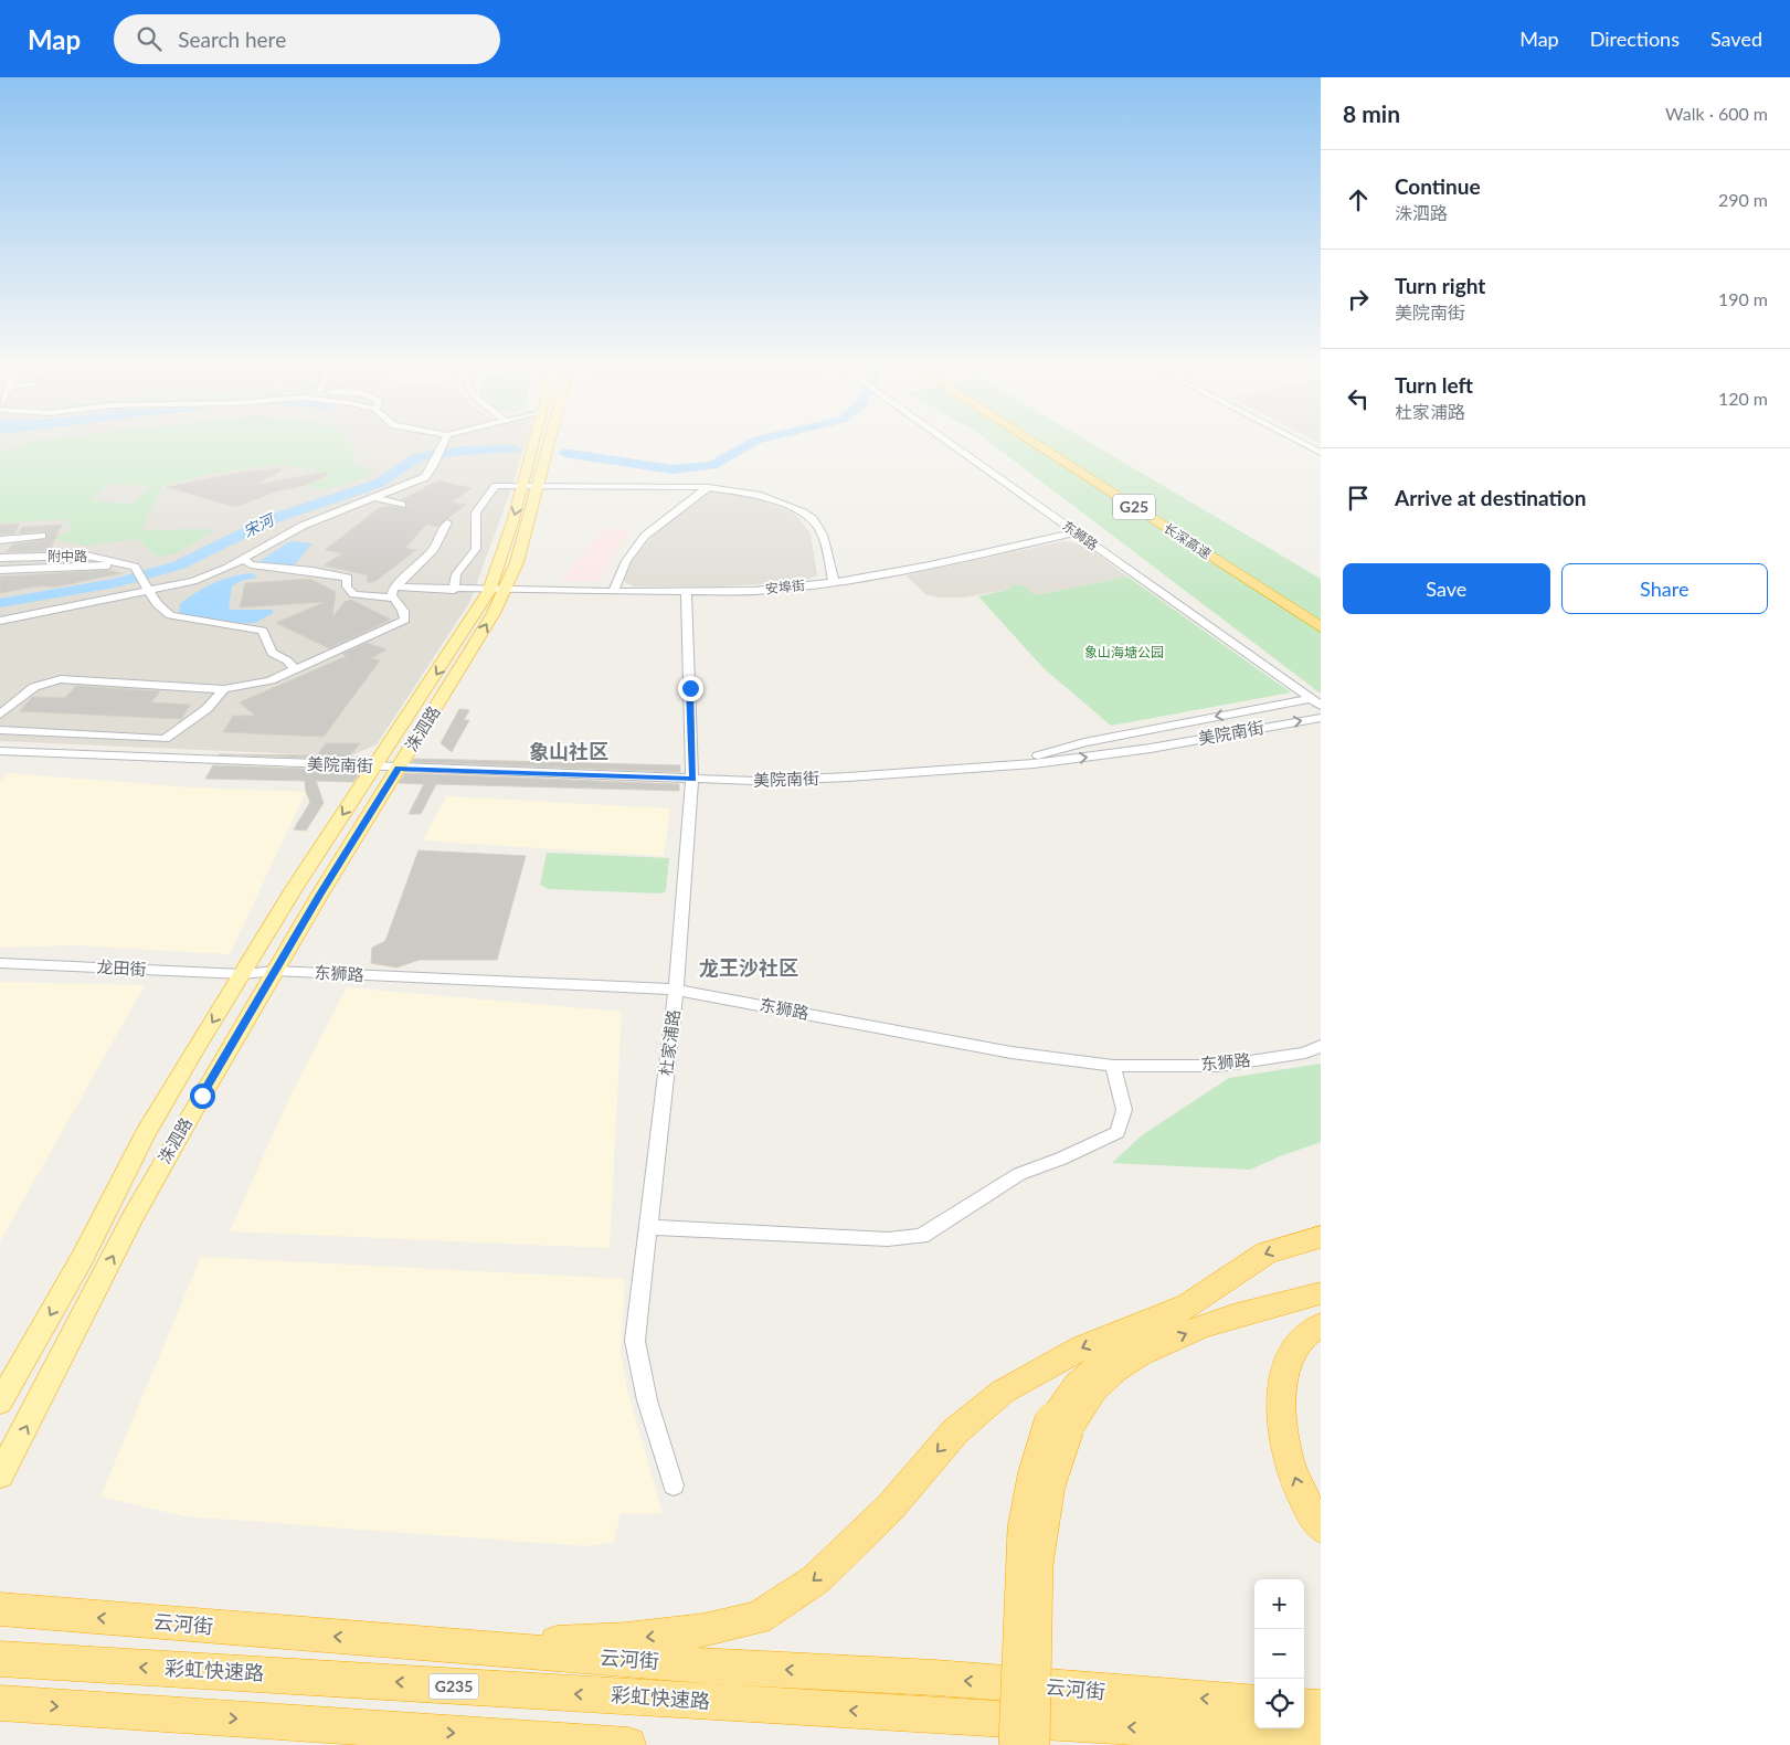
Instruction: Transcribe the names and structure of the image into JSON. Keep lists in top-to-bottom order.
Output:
{
  "streets": {
    "highway": [
      "G25",
      "长深高速",
      "云河街",
      "彩虹快速路",
      "G235"
    ],
    "main road": ["洙泗路"],
    "street": [
      "东狮路",
      "附中路",
      "安埠街",
      "美院南街",
      "龙田街",
      "杜家浦路"
    ]
  },
  "crossings": [
    ["东狮路", "安埠街"],
    ["东狮路", "洙泗路"],
    ["东狮路", "美院南街"],
    ["东狮路", "龙田街"],
    ["东狮路", "杜家浦路"],
    ["安埠街", "洙泗路"],
    ["安埠街", "杜家浦路"],
    ["洙泗路", "美院南街"],
    ["洙泗路", "龙田街"],
    ["美院南街", "杜家浦路"]
  ],
  "districts": ["象山社区", "龙王沙社区"],
  "water": ["宋河"],
  "parks": ["象山海塘公园"],
  "page": {
    "header": "Map",
    "search": "Search here",
    "nav": ["Map", "Directions", "Saved"],
    "heading": ["8 min", "Walk · 600 m"],
    "list": [
      ["Continue", "洙泗路", "290 m"],
      ["Turn right", "美院南街", "190 m"],
      ["Turn left", "杜家浦路", "120 m"],
      "Arrive at destination"
    ],
    "buttons": ["Save", "Share"],
    "map_buttons": ["+", "−"]
  }
}
